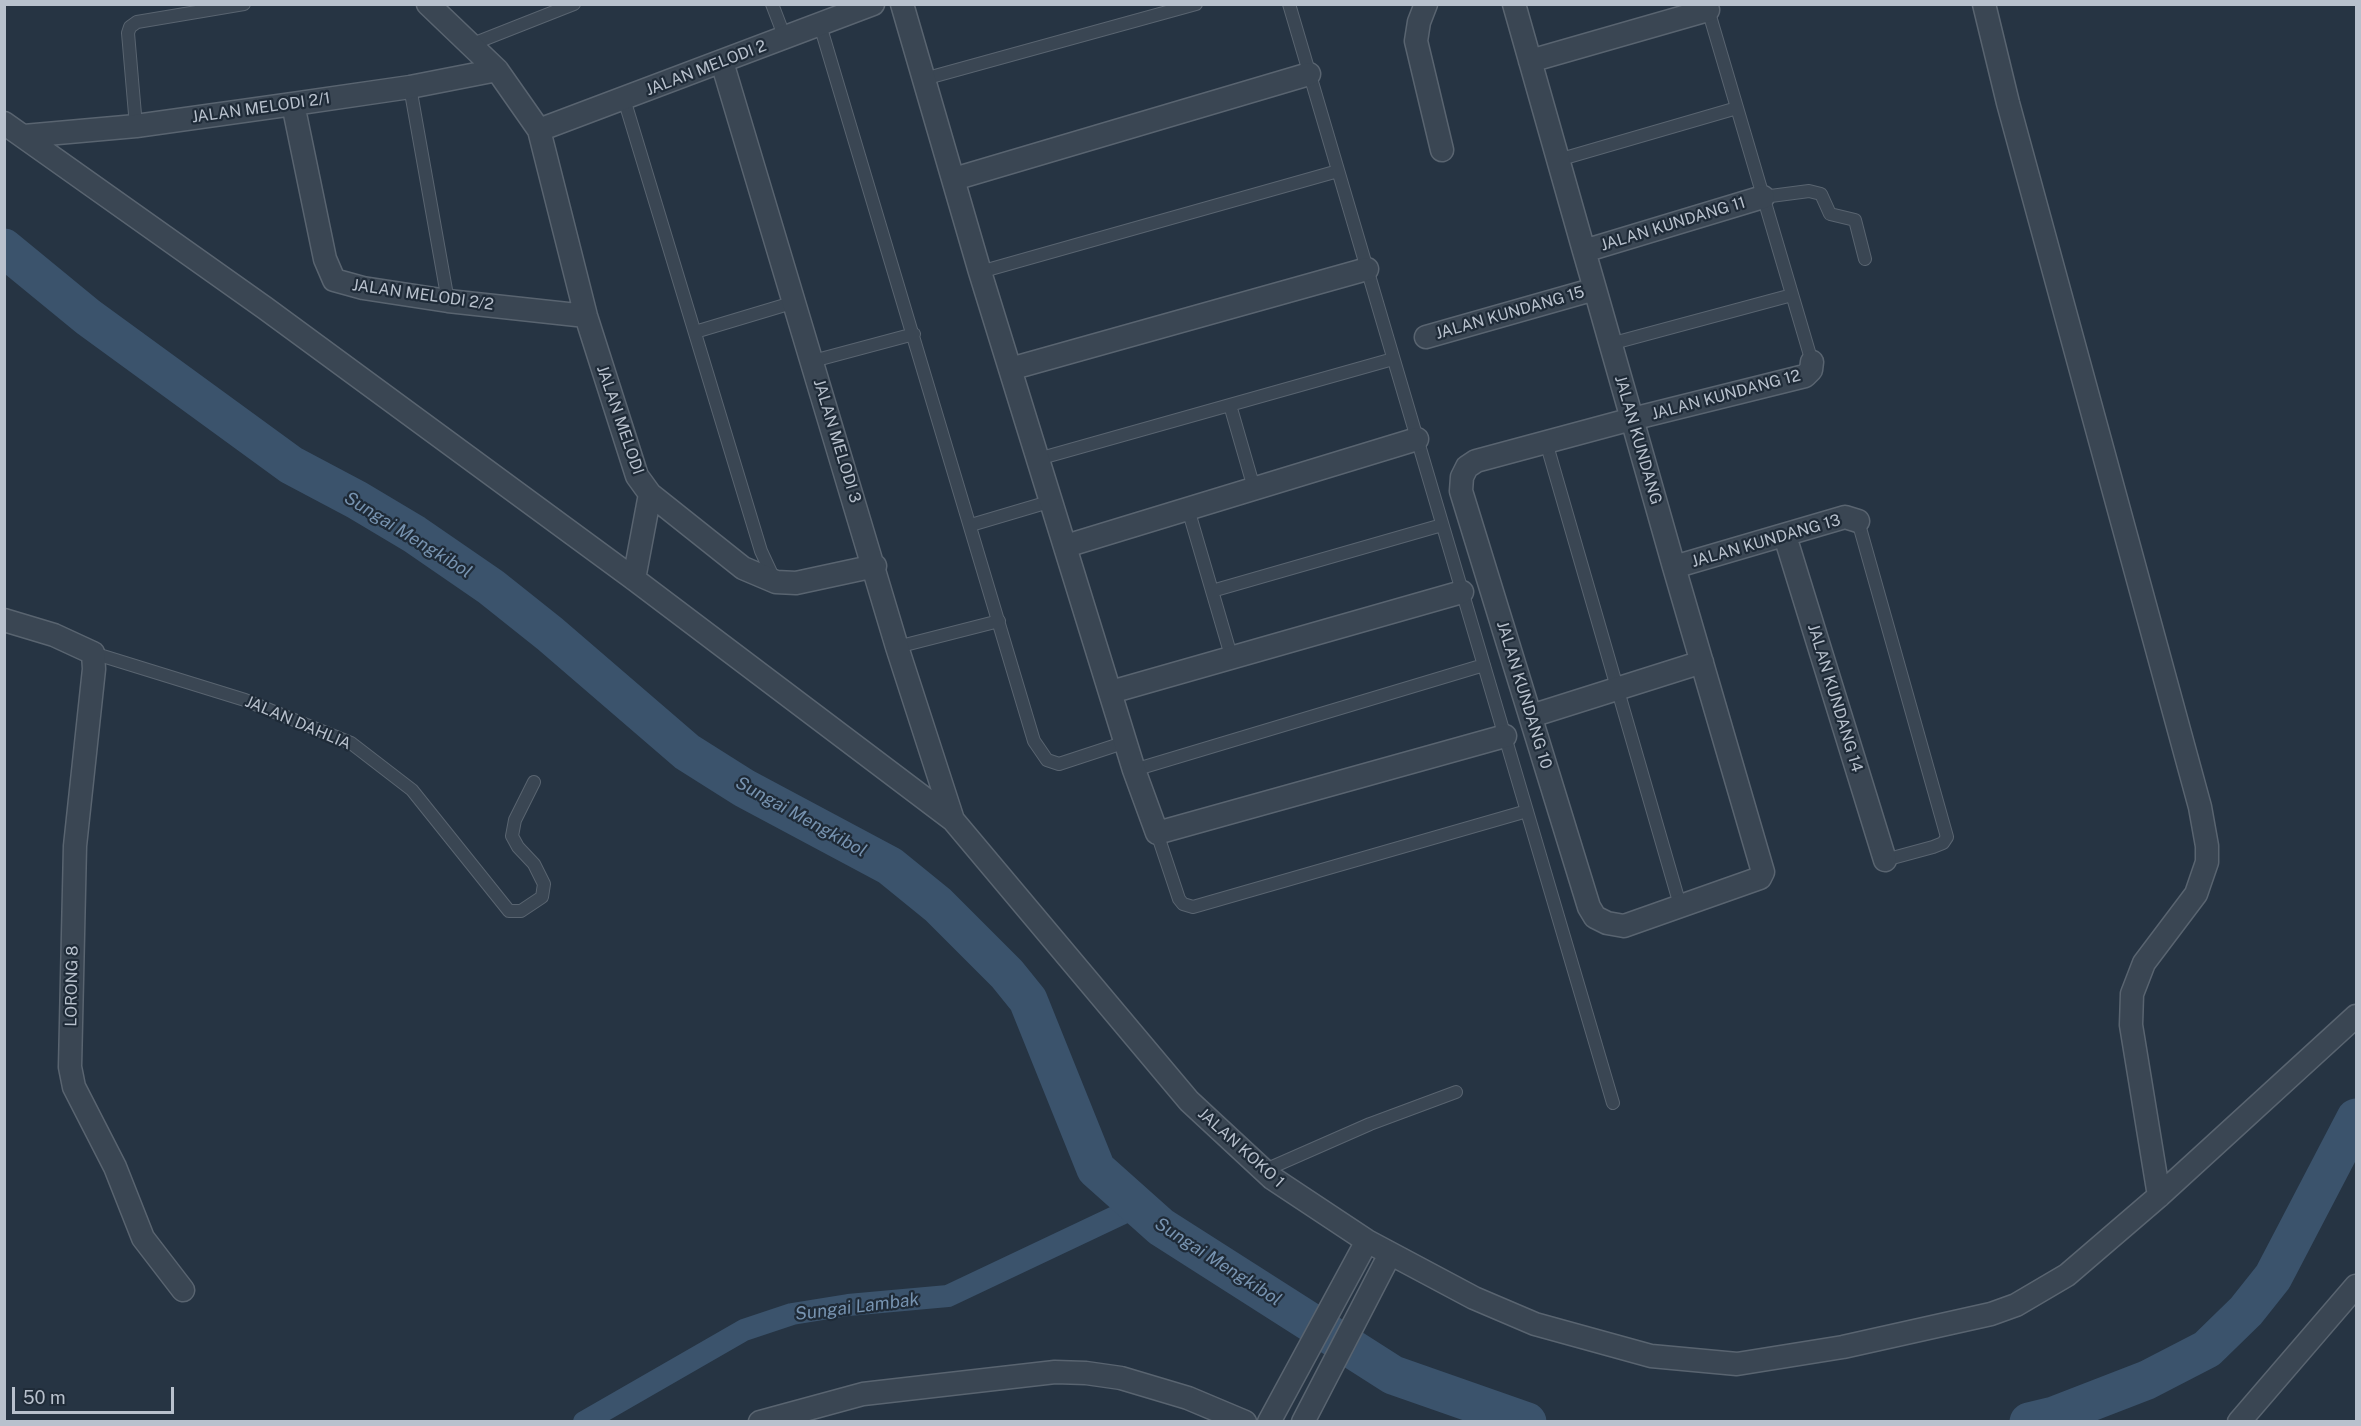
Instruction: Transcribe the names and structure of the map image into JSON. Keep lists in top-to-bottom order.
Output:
{
  "streets": {
    "street": [
      "JALAN MELODI 2",
      "JALAN MELODI 2/1",
      "JALAN KUNDANG 11",
      "JALAN MELODI 2/2",
      "JALAN KUNDANG 15",
      "JALAN KUNDANG 12",
      "JALAN MELODI",
      "JALAN KUNDANG",
      "JALAN MELODI 3",
      "JALAN KUNDANG 13",
      "JALAN KUNDANG 10",
      "JALAN KUNDANG 14",
      "JALAN DAHLIA",
      "LORONG 8",
      "JALAN KOKO 1"
    ]
  },
  "crossings": [
    ["JALAN MELODI 2", "JALAN MELODI"],
    ["JALAN MELODI 2", "JALAN MELODI 3"],
    ["JALAN MELODI 2/1", "JALAN MELODI 2/2"],
    ["JALAN KUNDANG 11", "JALAN KUNDANG"],
    ["JALAN MELODI 2/2", "JALAN MELODI"],
    ["JALAN KUNDANG 15", "JALAN KUNDANG"],
    ["JALAN KUNDANG 12", "JALAN KUNDANG"],
    ["JALAN KUNDANG 12", "JALAN KUNDANG 10"],
    ["JALAN MELODI", "JALAN MELODI 3"],
    ["JALAN KUNDANG", "JALAN KUNDANG 13"],
    ["JALAN KUNDANG", "JALAN KUNDANG 10"],
    ["JALAN MELODI 3", "JALAN KOKO 1"],
    ["JALAN KUNDANG 13", "JALAN KUNDANG 14"],
    ["JALAN DAHLIA", "LORONG 8"]
  ],
  "water": ["Sungai Mengkibol", "Sungai Lambak"],
  "scale_bar": "50 m"
}
